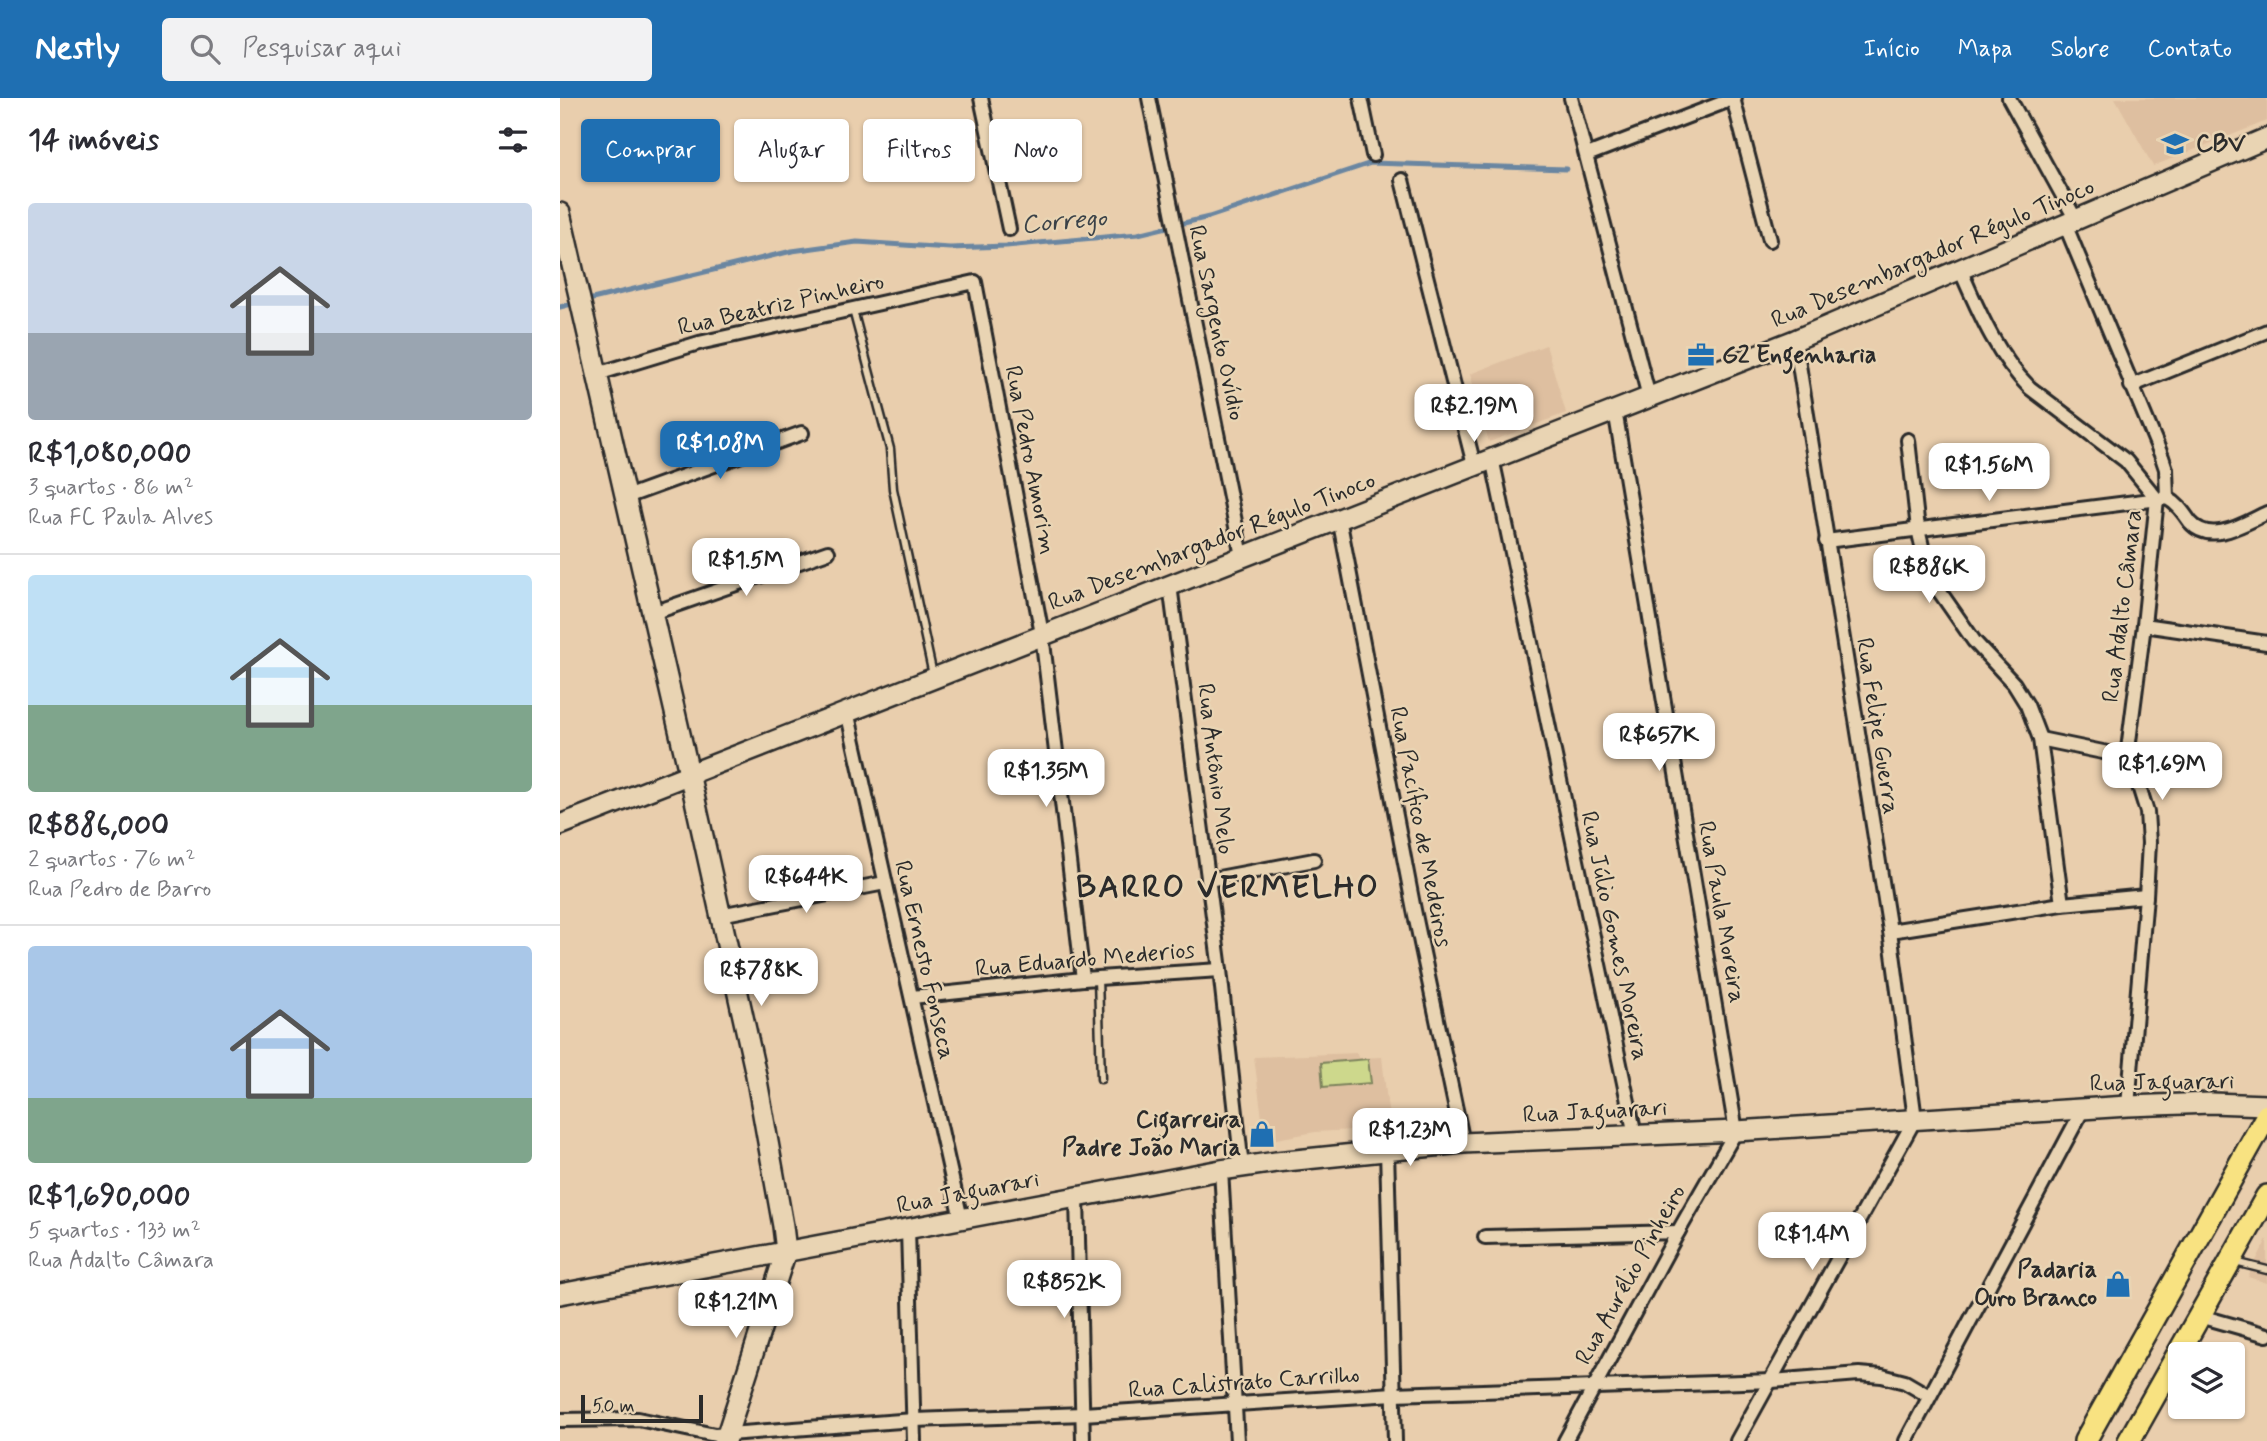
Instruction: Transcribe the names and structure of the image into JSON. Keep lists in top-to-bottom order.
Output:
{
  "streets": {
    "street": [
      "Rua Desembargador Régulo Tinoco",
      "Rua Beatriz Pinheiro",
      "Rua Sargento Ovídio",
      "Rua Pedro Amorim",
      "Rua Adalto Câmara",
      "Rua Felipe Guerra",
      "Rua Antônio Melo",
      "Rua Pacífico de Medeiros",
      "Rua Paula Moreira",
      "Rua Júlio Gomes Moreira",
      "Rua Ernesto Fonseca",
      "Rua Eduardo Mederios",
      "Rua Jaguarari",
      "Rua Aurélio Pinheiro",
      "Rua Calistrato Carrilho"
    ]
  },
  "crossings": [
    ["Rua Desembargador Régulo Tinoco", "Rua Sargento Ovídio"],
    ["Rua Desembargador Régulo Tinoco", "Rua Pedro Amorim"],
    ["Rua Desembargador Régulo Tinoco", "Rua Adalto Câmara"],
    ["Rua Desembargador Régulo Tinoco", "Rua Felipe Guerra"],
    ["Rua Desembargador Régulo Tinoco", "Rua Antônio Melo"],
    ["Rua Desembargador Régulo Tinoco", "Rua Pacífico de Medeiros"],
    ["Rua Desembargador Régulo Tinoco", "Rua Paula Moreira"],
    ["Rua Desembargador Régulo Tinoco", "Rua Júlio Gomes Moreira"],
    ["Rua Desembargador Régulo Tinoco", "Rua Ernesto Fonseca"],
    ["Rua Beatriz Pinheiro", "Rua Pedro Amorim"],
    ["Rua Pedro Amorim", "Rua Eduardo Mederios"],
    ["Rua Adalto Câmara", "Rua Jaguarari"],
    ["Rua Felipe Guerra", "Rua Jaguarari"],
    ["Rua Antônio Melo", "Rua Eduardo Mederios"],
    ["Rua Antônio Melo", "Rua Jaguarari"],
    ["Rua Pacífico de Medeiros", "Rua Jaguarari"],
    ["Rua Paula Moreira", "Rua Jaguarari"],
    ["Rua Paula Moreira", "Rua Aurélio Pinheiro"],
    ["Rua Júlio Gomes Moreira", "Rua Jaguarari"],
    ["Rua Ernesto Fonseca", "Rua Eduardo Mederios"],
    ["Rua Ernesto Fonseca", "Rua Jaguarari"],
    ["Rua Jaguarari", "Rua Aurélio Pinheiro"],
    ["Rua Aurélio Pinheiro", "Rua Calistrato Carrilho"]
  ],
  "districts": ["BARRO VERMELHO"],
  "water": ["Corrego"],
  "places": {
    "school or university": ["CBV"],
    "office": ["G2 Engenharia"],
    "shop": ["Cigarreira Padre João Maria", "Padaria Ouro Branco"]
  },
  "scale_bar": "50 m",
  "page": {
    "header": "Nestly",
    "search": "Pesquisar aqui",
    "nav": [
      "Início",
      "Mapa",
      "Sobre",
      "Contato"
    ],
    "heading": "14 imóveis",
    "chip": [
      "Comprar",
      "Alugar",
      "Filtros",
      "Novo"
    ],
    "list": [
      {
        "name": "R$1,080,000",
        "note": "3 quartos · 86 m² · Rua FC Paula Alves"
      },
      {
        "name": "R$886,000",
        "note": "2 quartos · 76 m² · Rua Pedro de Barro"
      },
      {
        "name": "R$1,690,000",
        "note": "5 quartos · 133 m² · Rua Adalto Câmara"
      }
    ],
    "price": [
      "R$2.19M",
      "R$1.08M",
      "R$1.56M",
      "R$1.5M",
      "R$886K",
      "R$657K",
      "R$1.69M",
      "R$1.35M",
      "R$644K",
      "R$788K",
      "R$1.23M",
      "R$1.4M",
      "R$852K",
      "R$1.21M"
    ],
    "scale": "50 m"
  }
}
